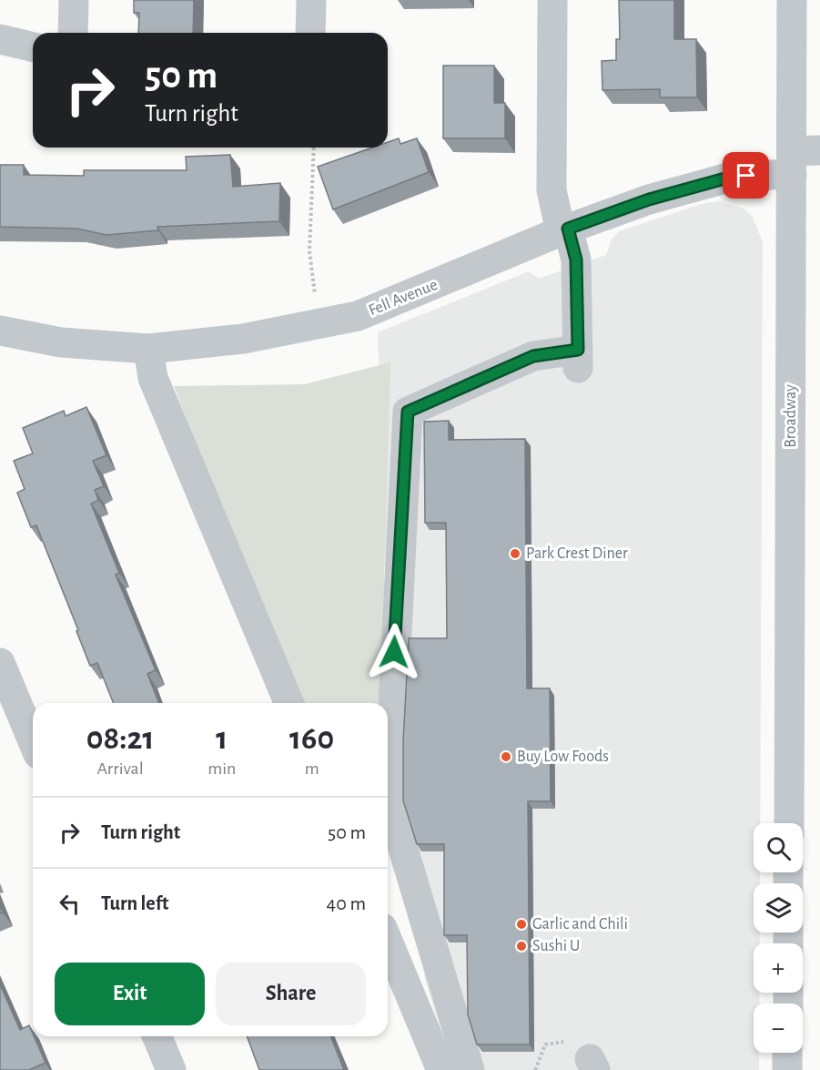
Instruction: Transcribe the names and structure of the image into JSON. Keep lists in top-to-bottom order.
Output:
{
  "streets": {
    "street": ["Fell Avenue", "Broadway"]
  },
  "crossings": [
    ["Fell Avenue", "Broadway"]
  ],
  "places": [
    "Park Crest Diner",
    "Buy Low Foods",
    "Garlic and Chili",
    "Sushi U"
  ],
  "page": {
    "turn": ["50 m", "Turn right"],
    "eta": [
      "08:21",
      "Arrival",
      "1",
      "min",
      "160",
      "m"
    ],
    "list": [
      {
        "name": "Turn right",
        "value": "50 m"
      },
      {
        "name": "Turn left",
        "value": "40 m"
      }
    ],
    "map_buttons": ["+", "−"],
    "buttons": ["Exit", "Share"]
  }
}
